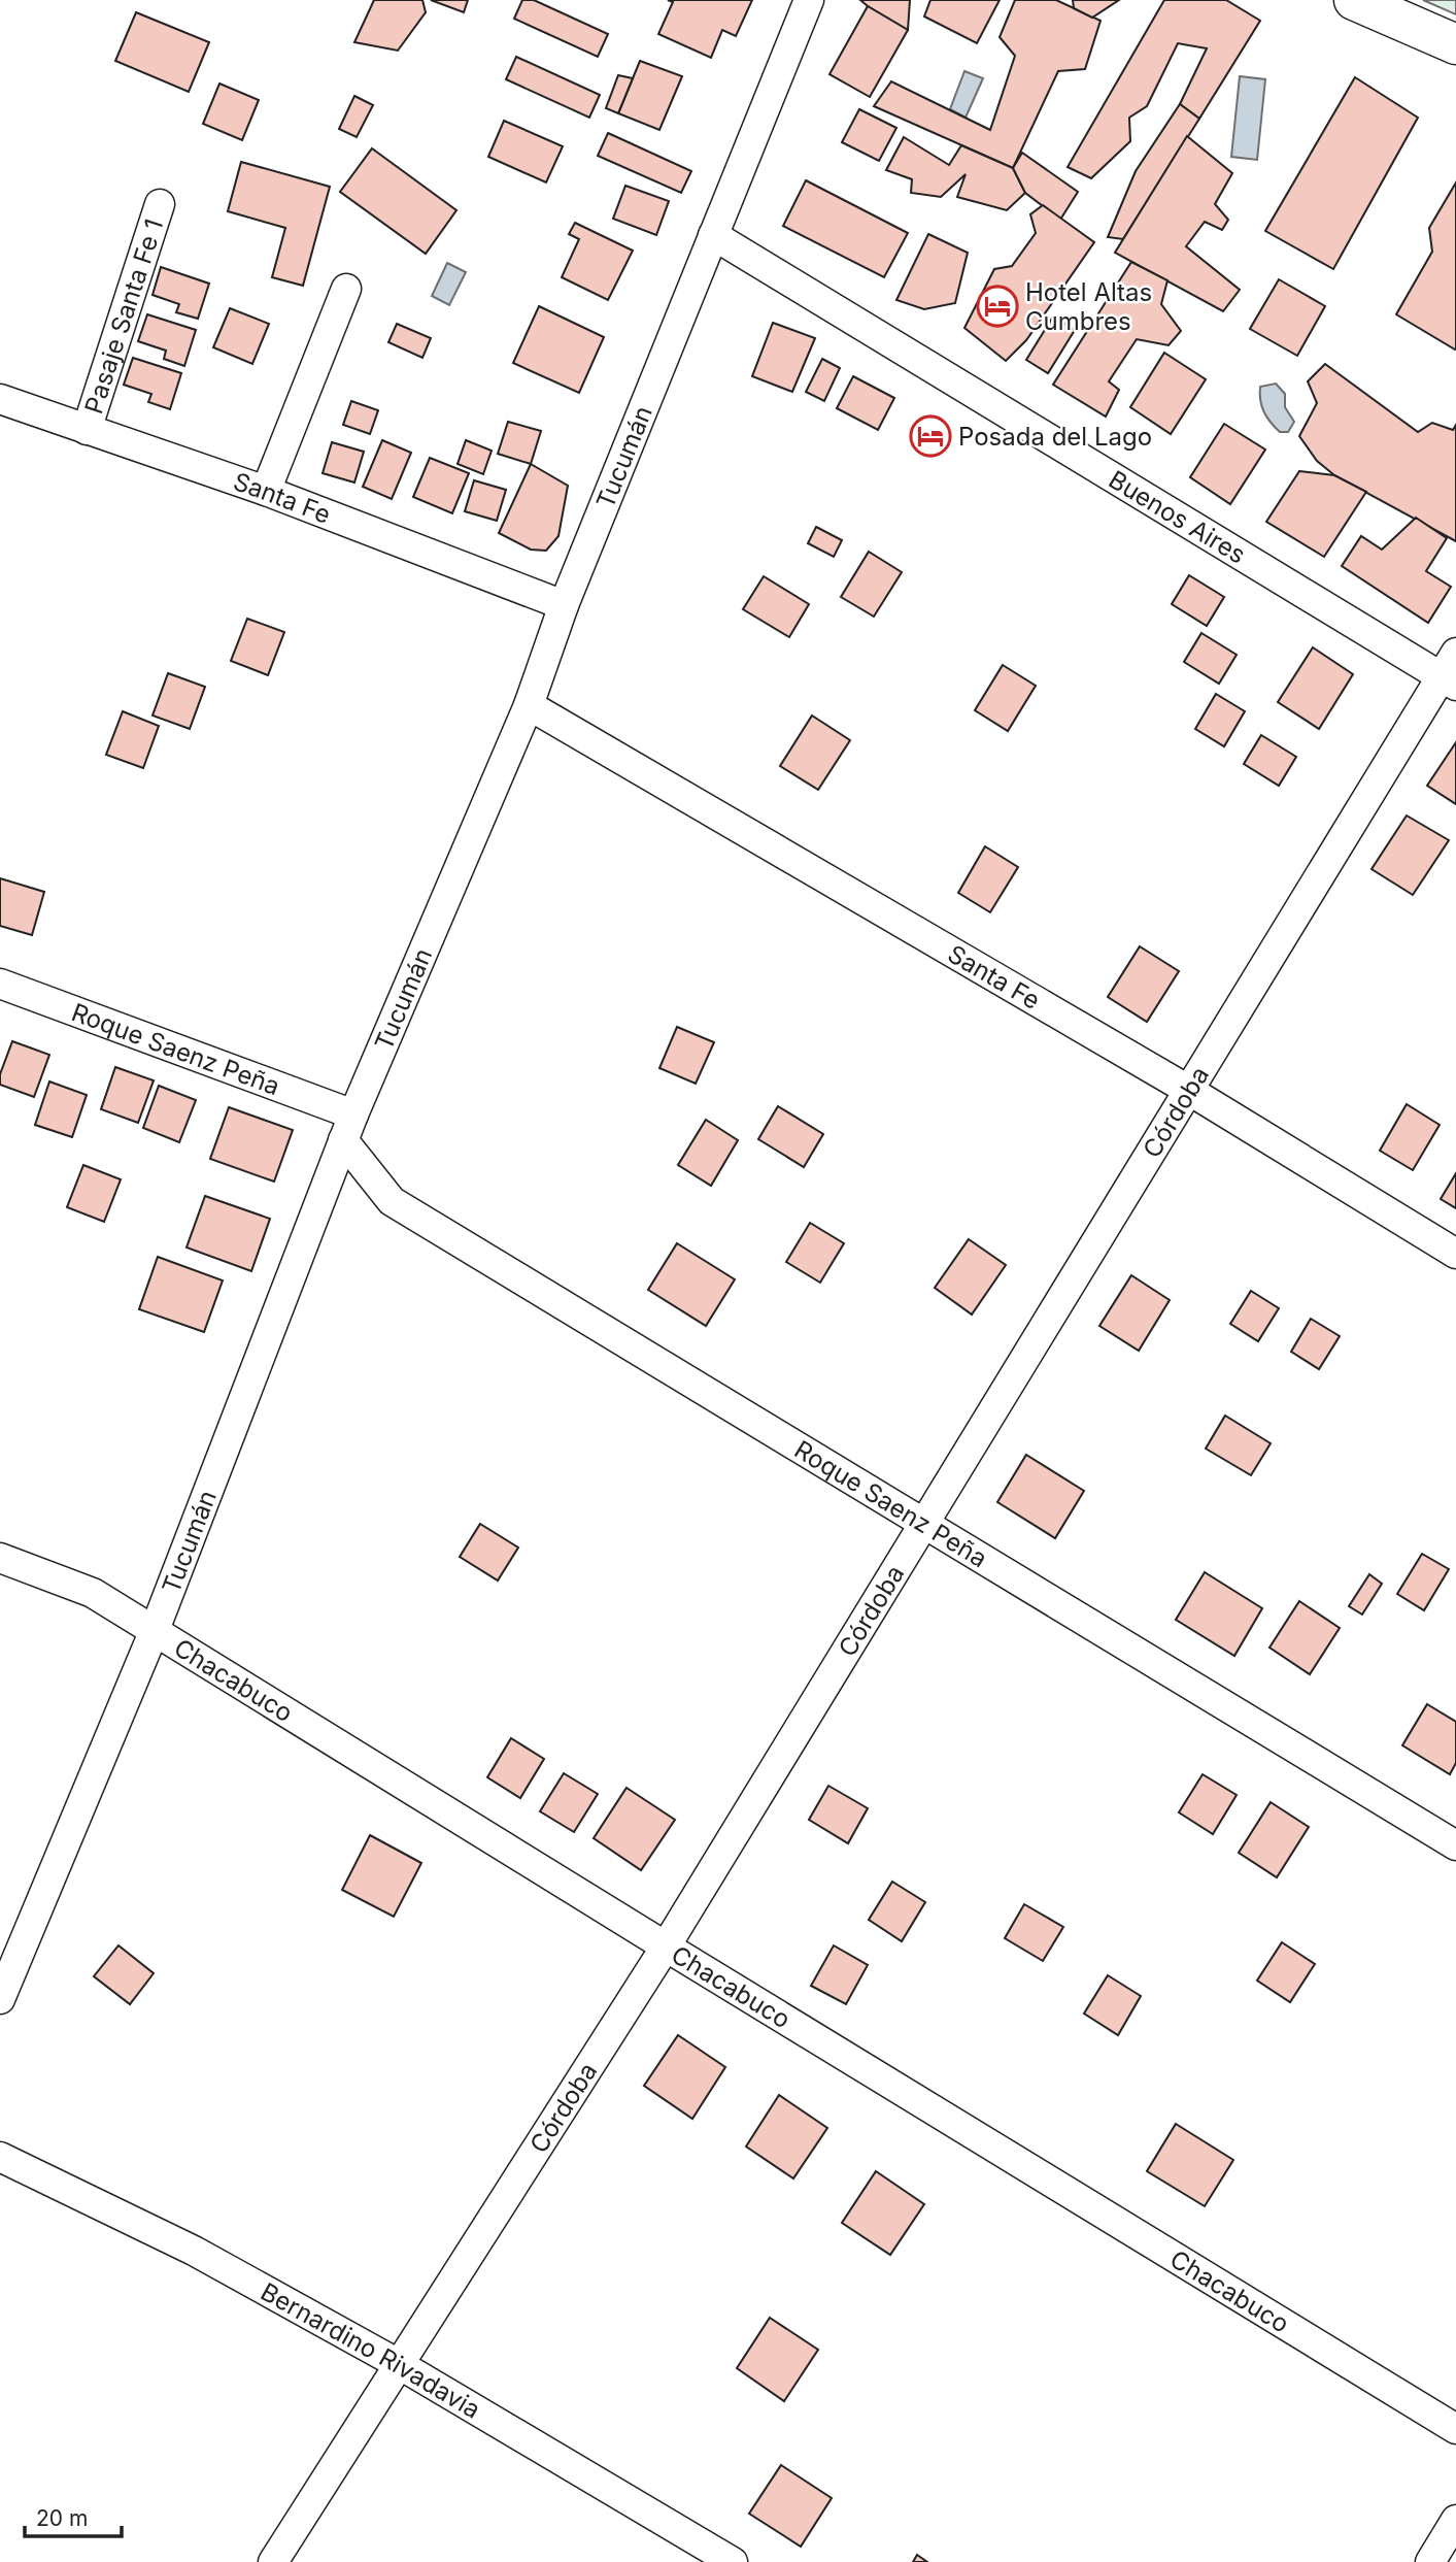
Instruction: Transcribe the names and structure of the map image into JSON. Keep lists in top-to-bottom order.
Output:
{
  "streets": {
    "street": [
      "Pasaje Santa Fe 1",
      "Tucumán",
      "Santa Fe",
      "Buenos Aires",
      "Roque Saenz Peña",
      "Córdoba",
      "Chacabuco",
      "Bernardino Rivadavia"
    ]
  },
  "crossings": [
    ["Pasaje Santa Fe 1", "Santa Fe"],
    ["Tucumán", "Santa Fe"],
    ["Tucumán", "Buenos Aires"],
    ["Tucumán", "Roque Saenz Peña"],
    ["Tucumán", "Chacabuco"],
    ["Santa Fe", "Córdoba"],
    ["Buenos Aires", "Córdoba"],
    ["Roque Saenz Peña", "Córdoba"],
    ["Córdoba", "Chacabuco"],
    ["Córdoba", "Bernardino Rivadavia"]
  ],
  "places": {
    "hotel": ["Hotel Altas Cumbres", "Posada del Lago"]
  },
  "scale_bar": "20 m"
}
